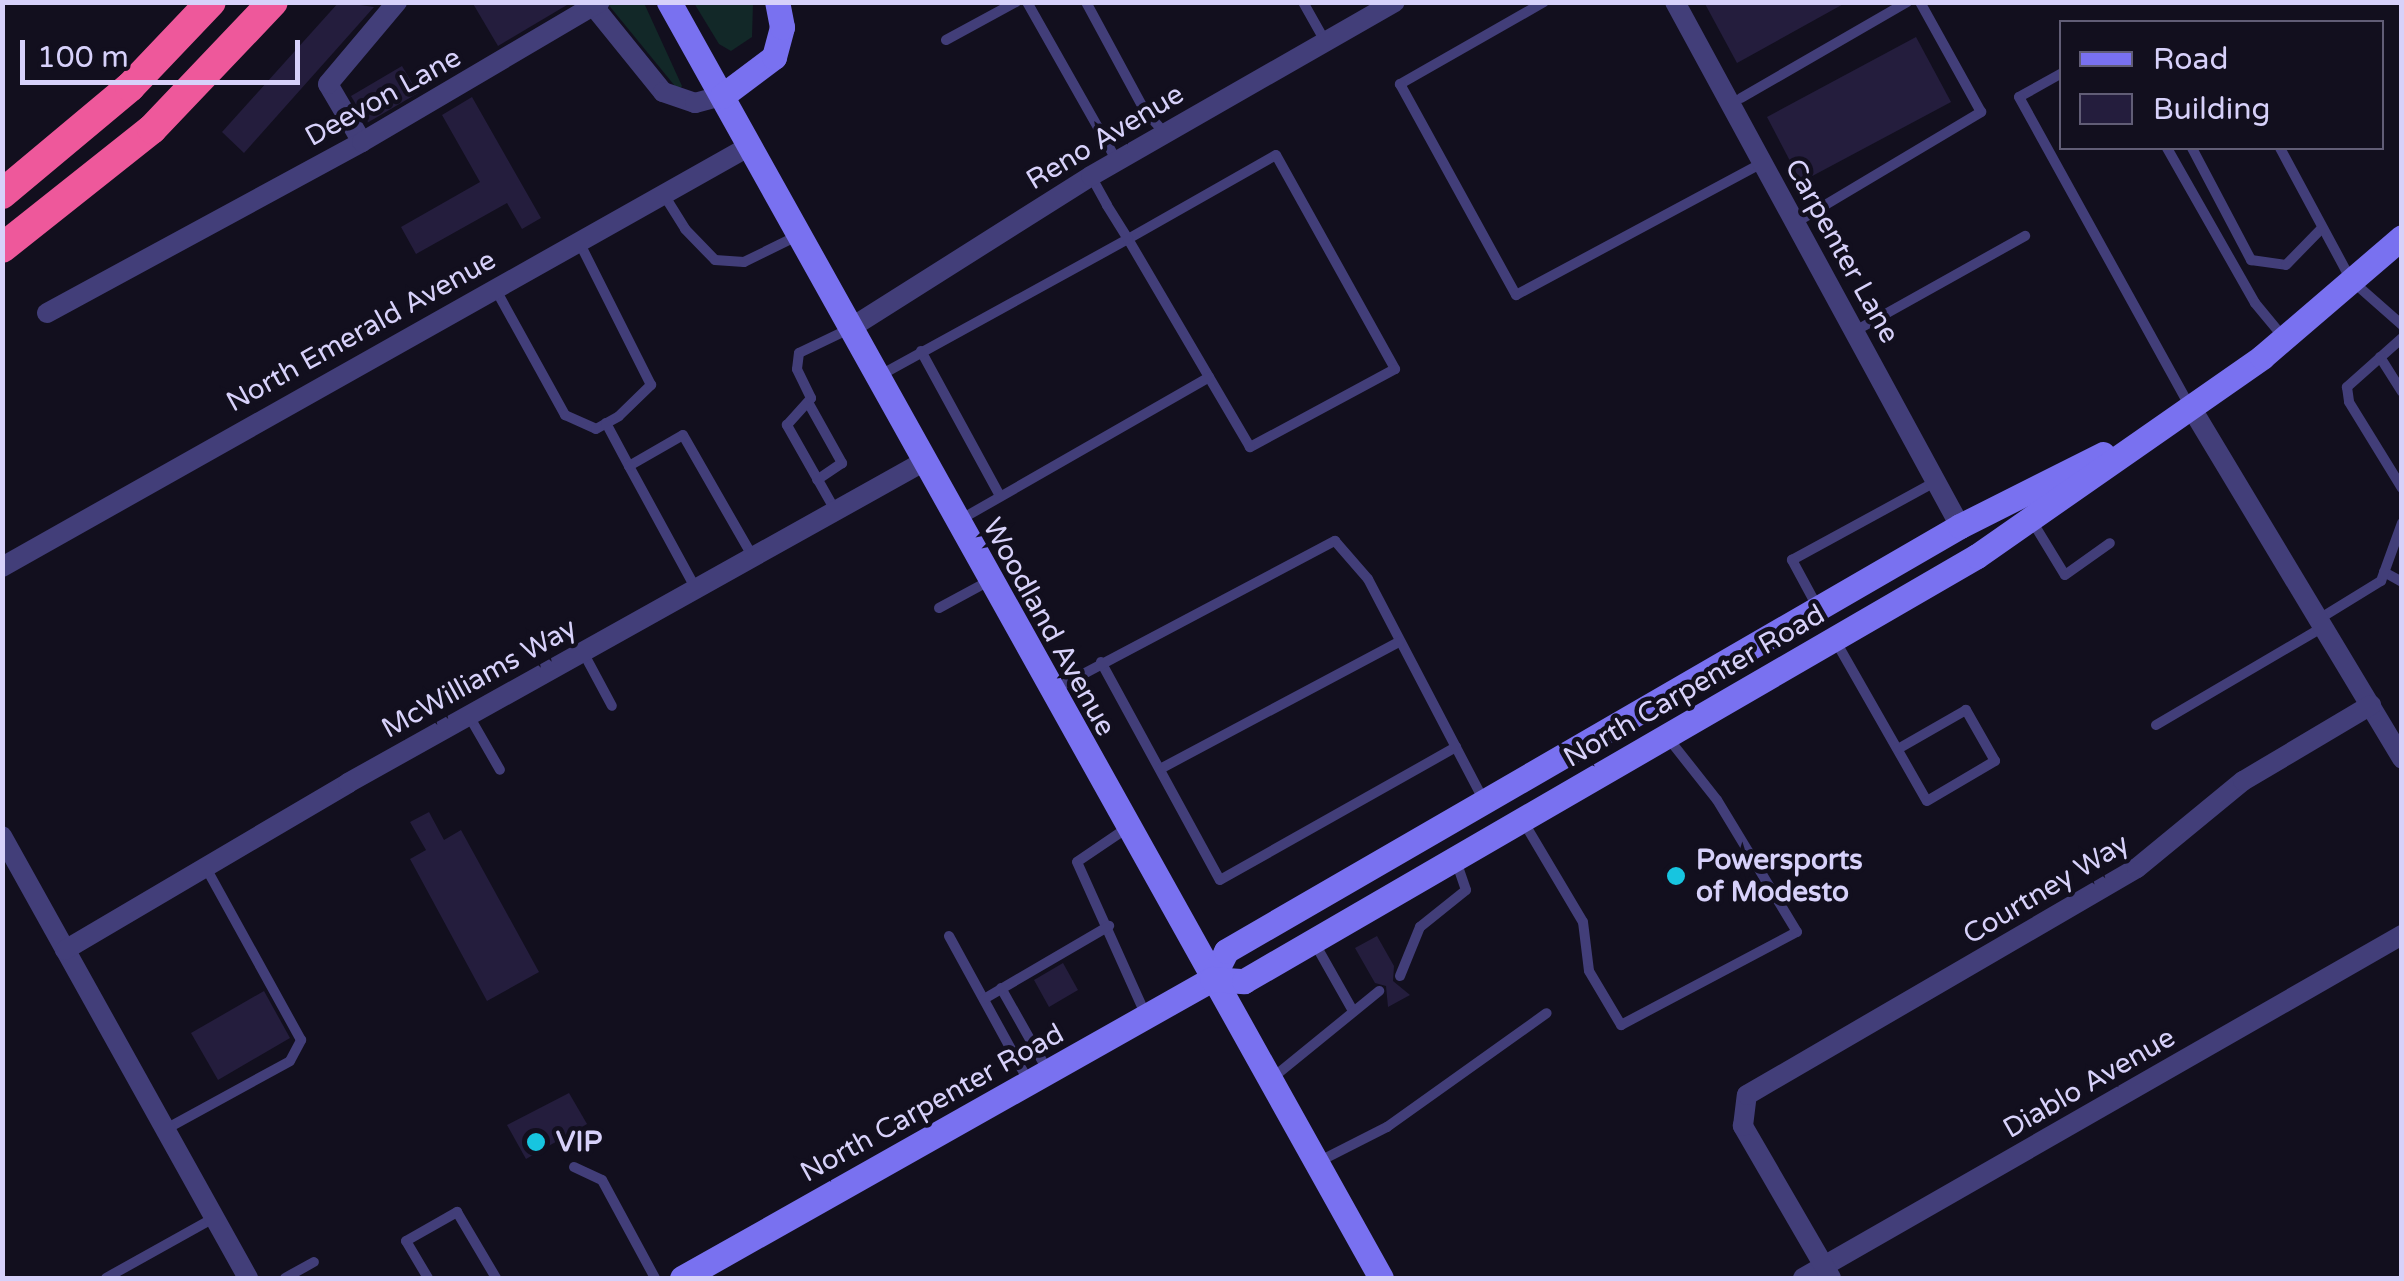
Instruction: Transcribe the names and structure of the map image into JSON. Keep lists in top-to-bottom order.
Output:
{
  "streets": {
    "main road": ["Woodland Avenue", "North Carpenter Road"],
    "street": [
      "Deevon Lane",
      "Reno Avenue",
      "Carpenter Lane",
      "North Emerald Avenue",
      "McWilliams Way",
      "Courtney Way",
      "Diablo Avenue"
    ]
  },
  "crossings": [
    ["Deevon Lane", "Woodland Avenue"],
    ["Reno Avenue", "Woodland Avenue"],
    ["Carpenter Lane", "North Carpenter Road"],
    ["North Emerald Avenue", "Woodland Avenue"],
    ["Woodland Avenue", "McWilliams Way"],
    ["Woodland Avenue", "North Carpenter Road"],
    ["Courtney Way", "Diablo Avenue"]
  ],
  "places": ["Powersports of Modesto", "VIP"],
  "legend": ["Road", "Building"],
  "scale_bar": "100 m"
}
